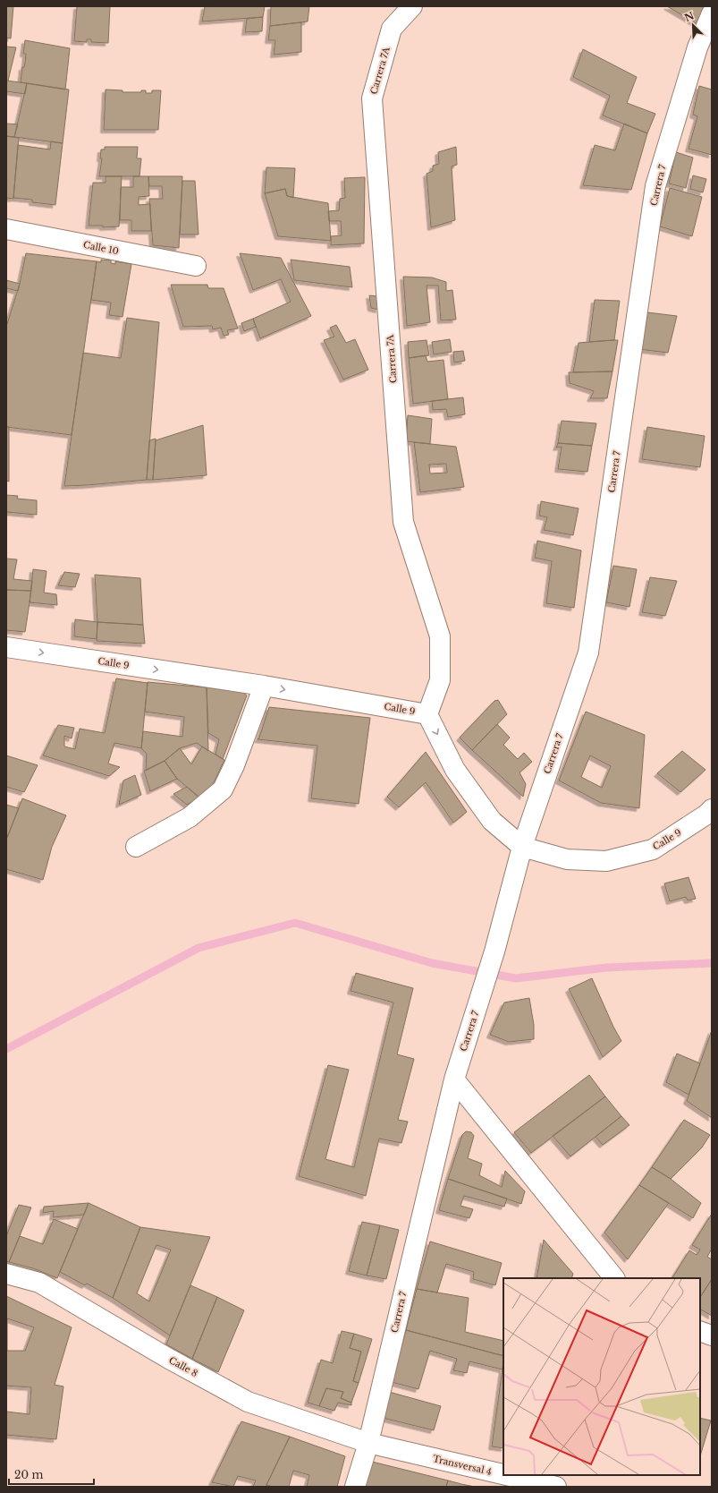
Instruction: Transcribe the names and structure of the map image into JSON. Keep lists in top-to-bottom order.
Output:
{
  "streets": {
    "street": [
      "Carrera 7A",
      "Carrera 7",
      "Calle 10",
      "Calle 9",
      "Calle 8",
      "Transversal 4"
    ]
  },
  "crossings": [
    ["Carrera 7A", "Calle 9"],
    ["Carrera 7", "Calle 9"],
    ["Carrera 7", "Calle 8"],
    ["Carrera 7", "Transversal 4"],
    ["Calle 8", "Transversal 4"]
  ],
  "one_way": ["Calle 9"],
  "scale_bar": "20 m",
  "north": "top left"
}
